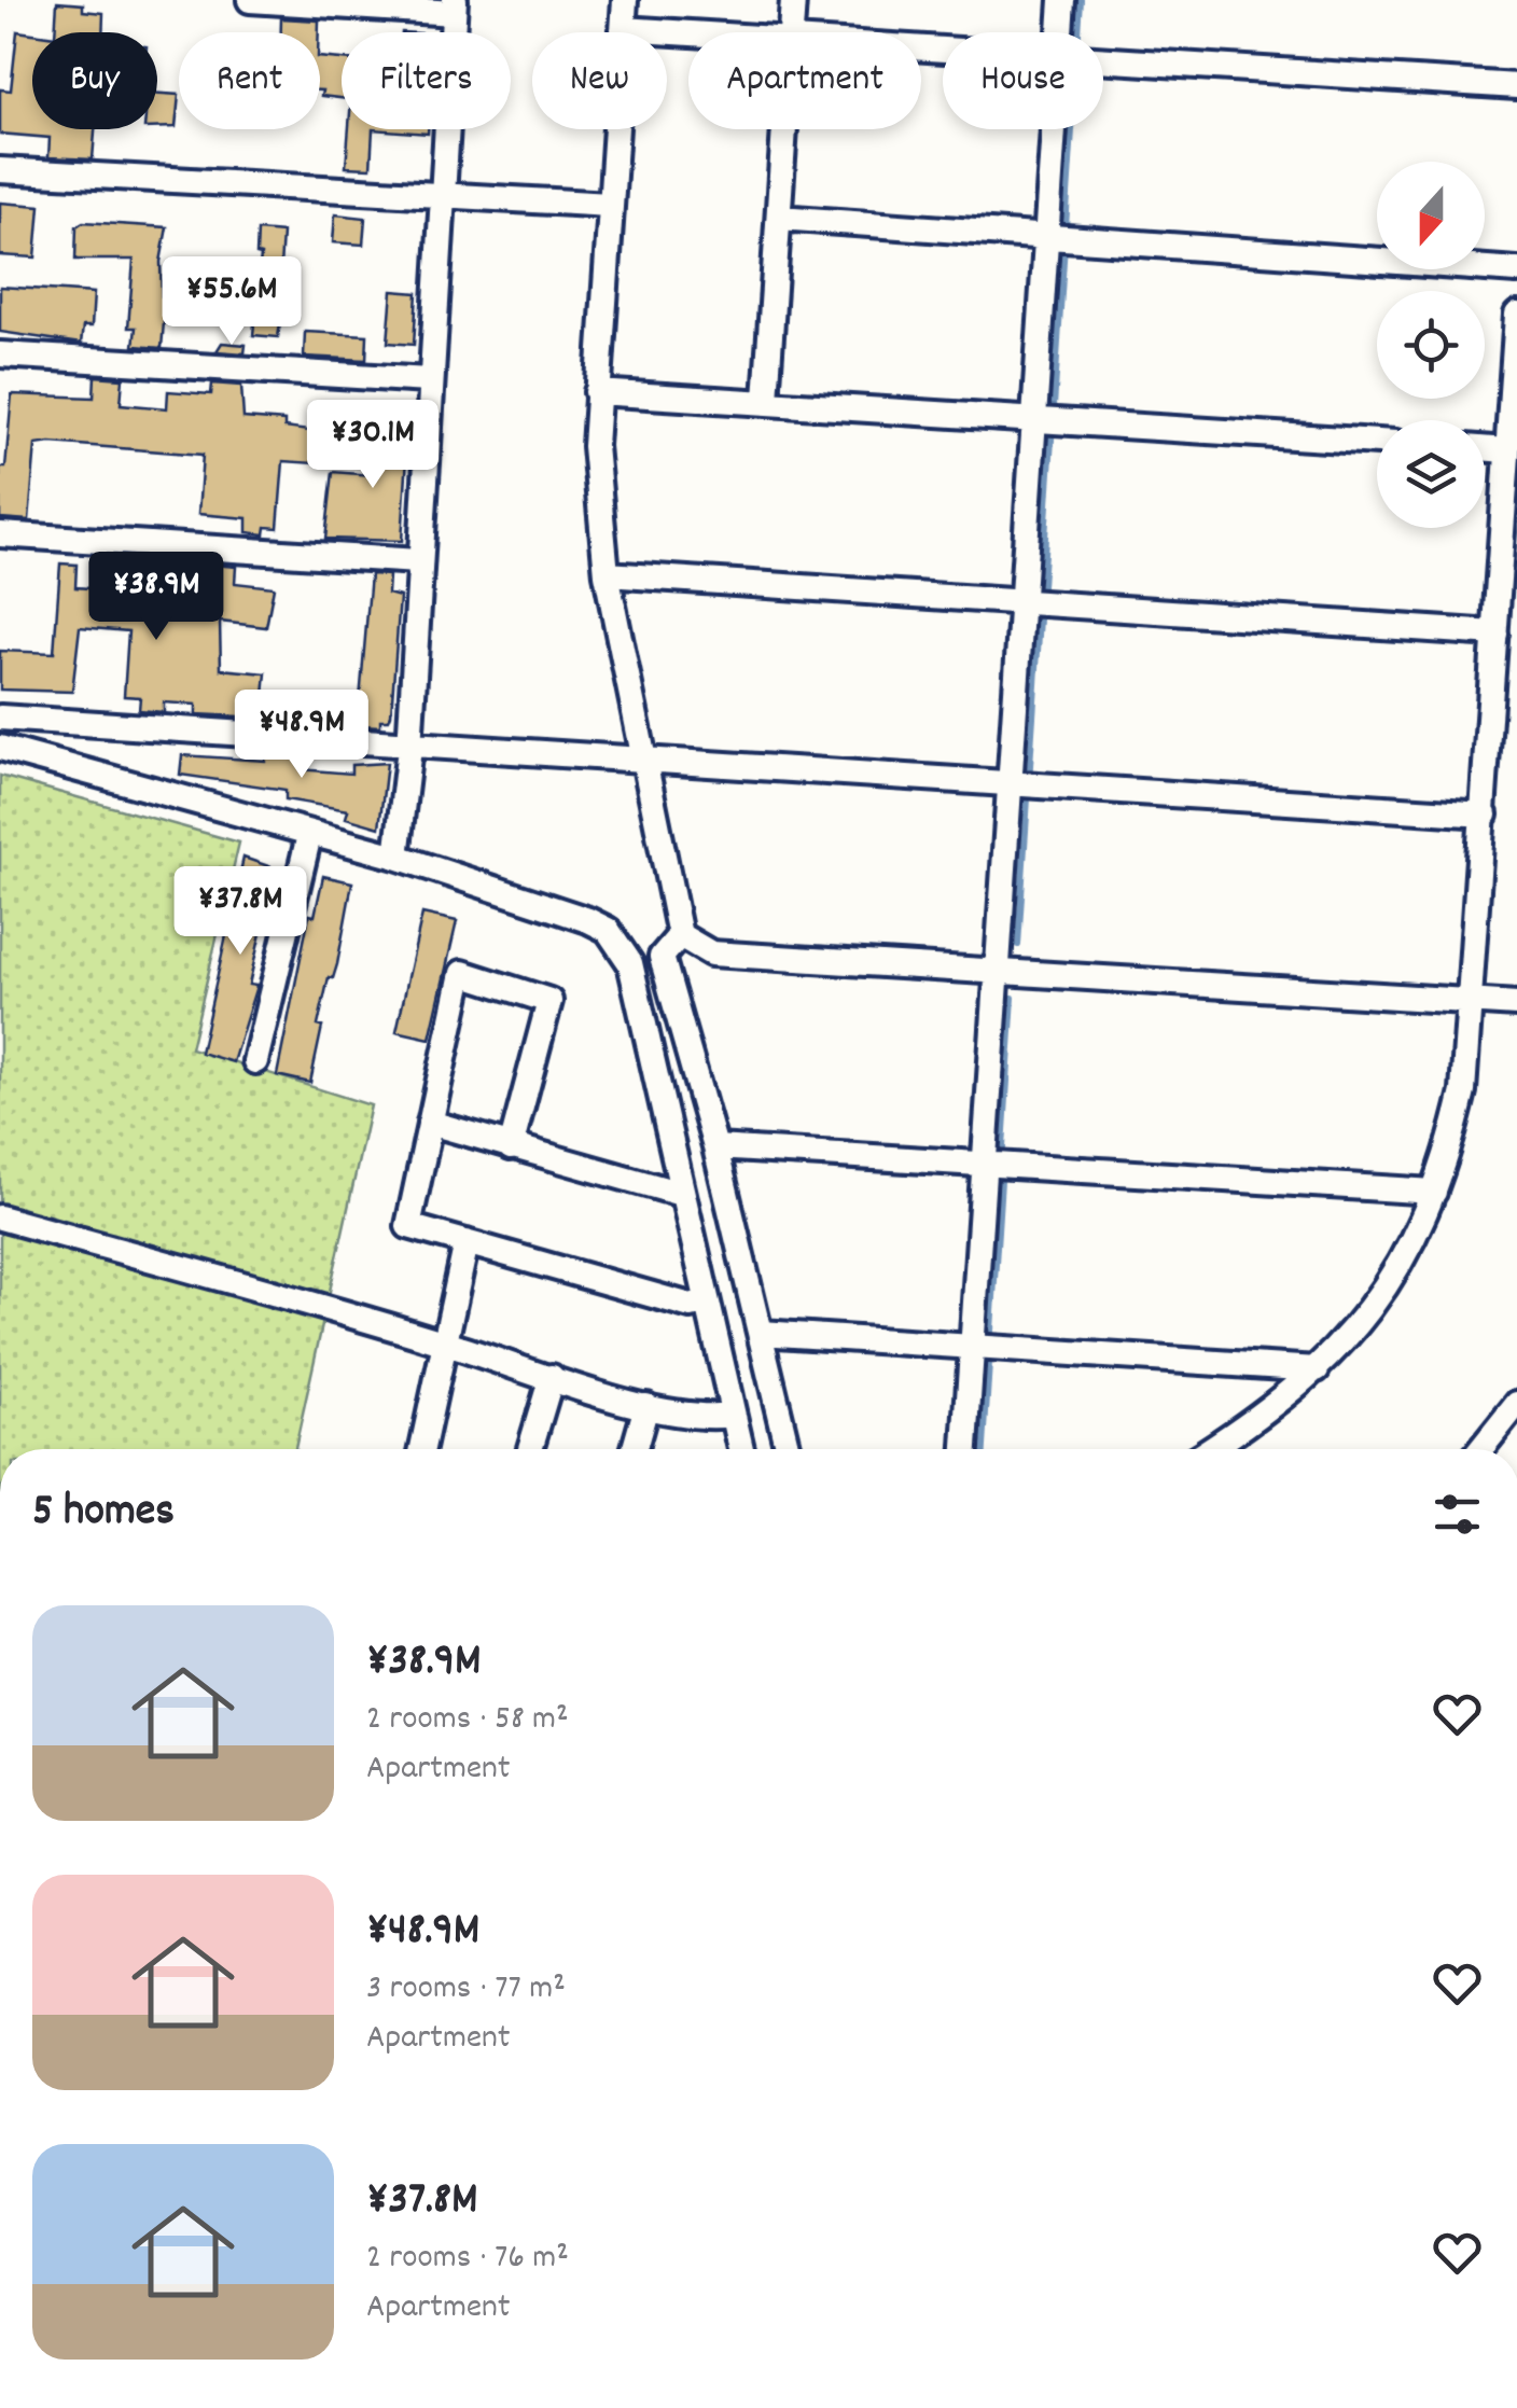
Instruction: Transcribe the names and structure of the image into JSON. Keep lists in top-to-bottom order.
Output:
{
  "north": "bottom",
  "page": {
    "chip": [
      "Buy",
      "Rent",
      "Filters",
      "New",
      "Apartment",
      "House"
    ],
    "price": [
      "¥55.6M",
      "¥30.1M",
      "¥38.9M",
      "¥48.9M",
      "¥37.8M"
    ],
    "heading": "5 homes",
    "list": [
      {
        "name": "¥38.9M",
        "note": "2 rooms · 58 m² · Apartment"
      },
      {
        "name": "¥48.9M",
        "note": "3 rooms · 77 m² · Apartment"
      },
      {
        "name": "¥37.8M",
        "note": "2 rooms · 76 m² · Apartment"
      }
    ]
  }
}
